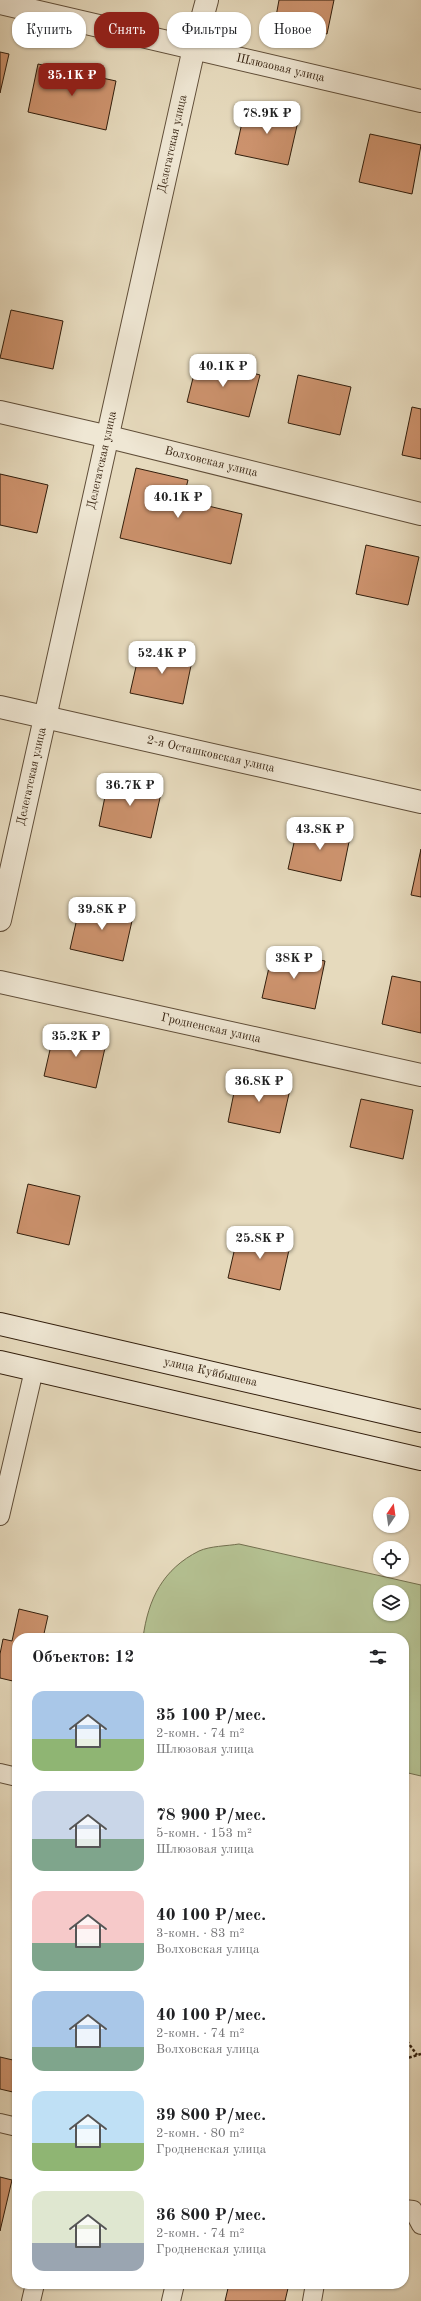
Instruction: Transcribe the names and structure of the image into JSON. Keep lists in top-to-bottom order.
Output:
{
  "streets": {
    "street": [
      "Шлюзовая улица",
      "Делегатская улица",
      "Волховская улица",
      "2-я Осташковская улица",
      "Гродненская улица",
      "улица Куйбышева"
    ]
  },
  "crossings": [
    ["Шлюзовая улица", "Делегатская улица"],
    ["Делегатская улица", "Волховская улица"],
    ["Делегатская улица", "2-я Осташковская улица"]
  ],
  "north": "top",
  "page": {
    "chip": [
      "Купить",
      "Снять",
      "Фильтры",
      "Новое"
    ],
    "price": [
      "35.1K ₽",
      "78.9K ₽",
      "40.1K ₽",
      "40.1K ₽",
      "52.4K ₽",
      "36.7K ₽",
      "43.8K ₽",
      "39.8K ₽",
      "38K ₽",
      "35.2K ₽",
      "36.8K ₽",
      "25.8K ₽"
    ],
    "heading": "Объектов: 12",
    "list": [
      {
        "name": "35 100 ₽/мес.",
        "note": "2-комн. · 74 m² · Шлюзовая улица"
      },
      {
        "name": "78 900 ₽/мес.",
        "note": "5-комн. · 153 m² · Шлюзовая улица"
      },
      {
        "name": "40 100 ₽/мес.",
        "note": "3-комн. · 83 m² · Волховская улица"
      },
      {
        "name": "40 100 ₽/мес.",
        "note": "2-комн. · 74 m² · Волховская улица"
      },
      {
        "name": "39 800 ₽/мес.",
        "note": "2-комн. · 80 m² · Гродненская улица"
      },
      {
        "name": "36 800 ₽/мес.",
        "note": "2-комн. · 74 m² · Гродненская улица"
      }
    ]
  }
}
